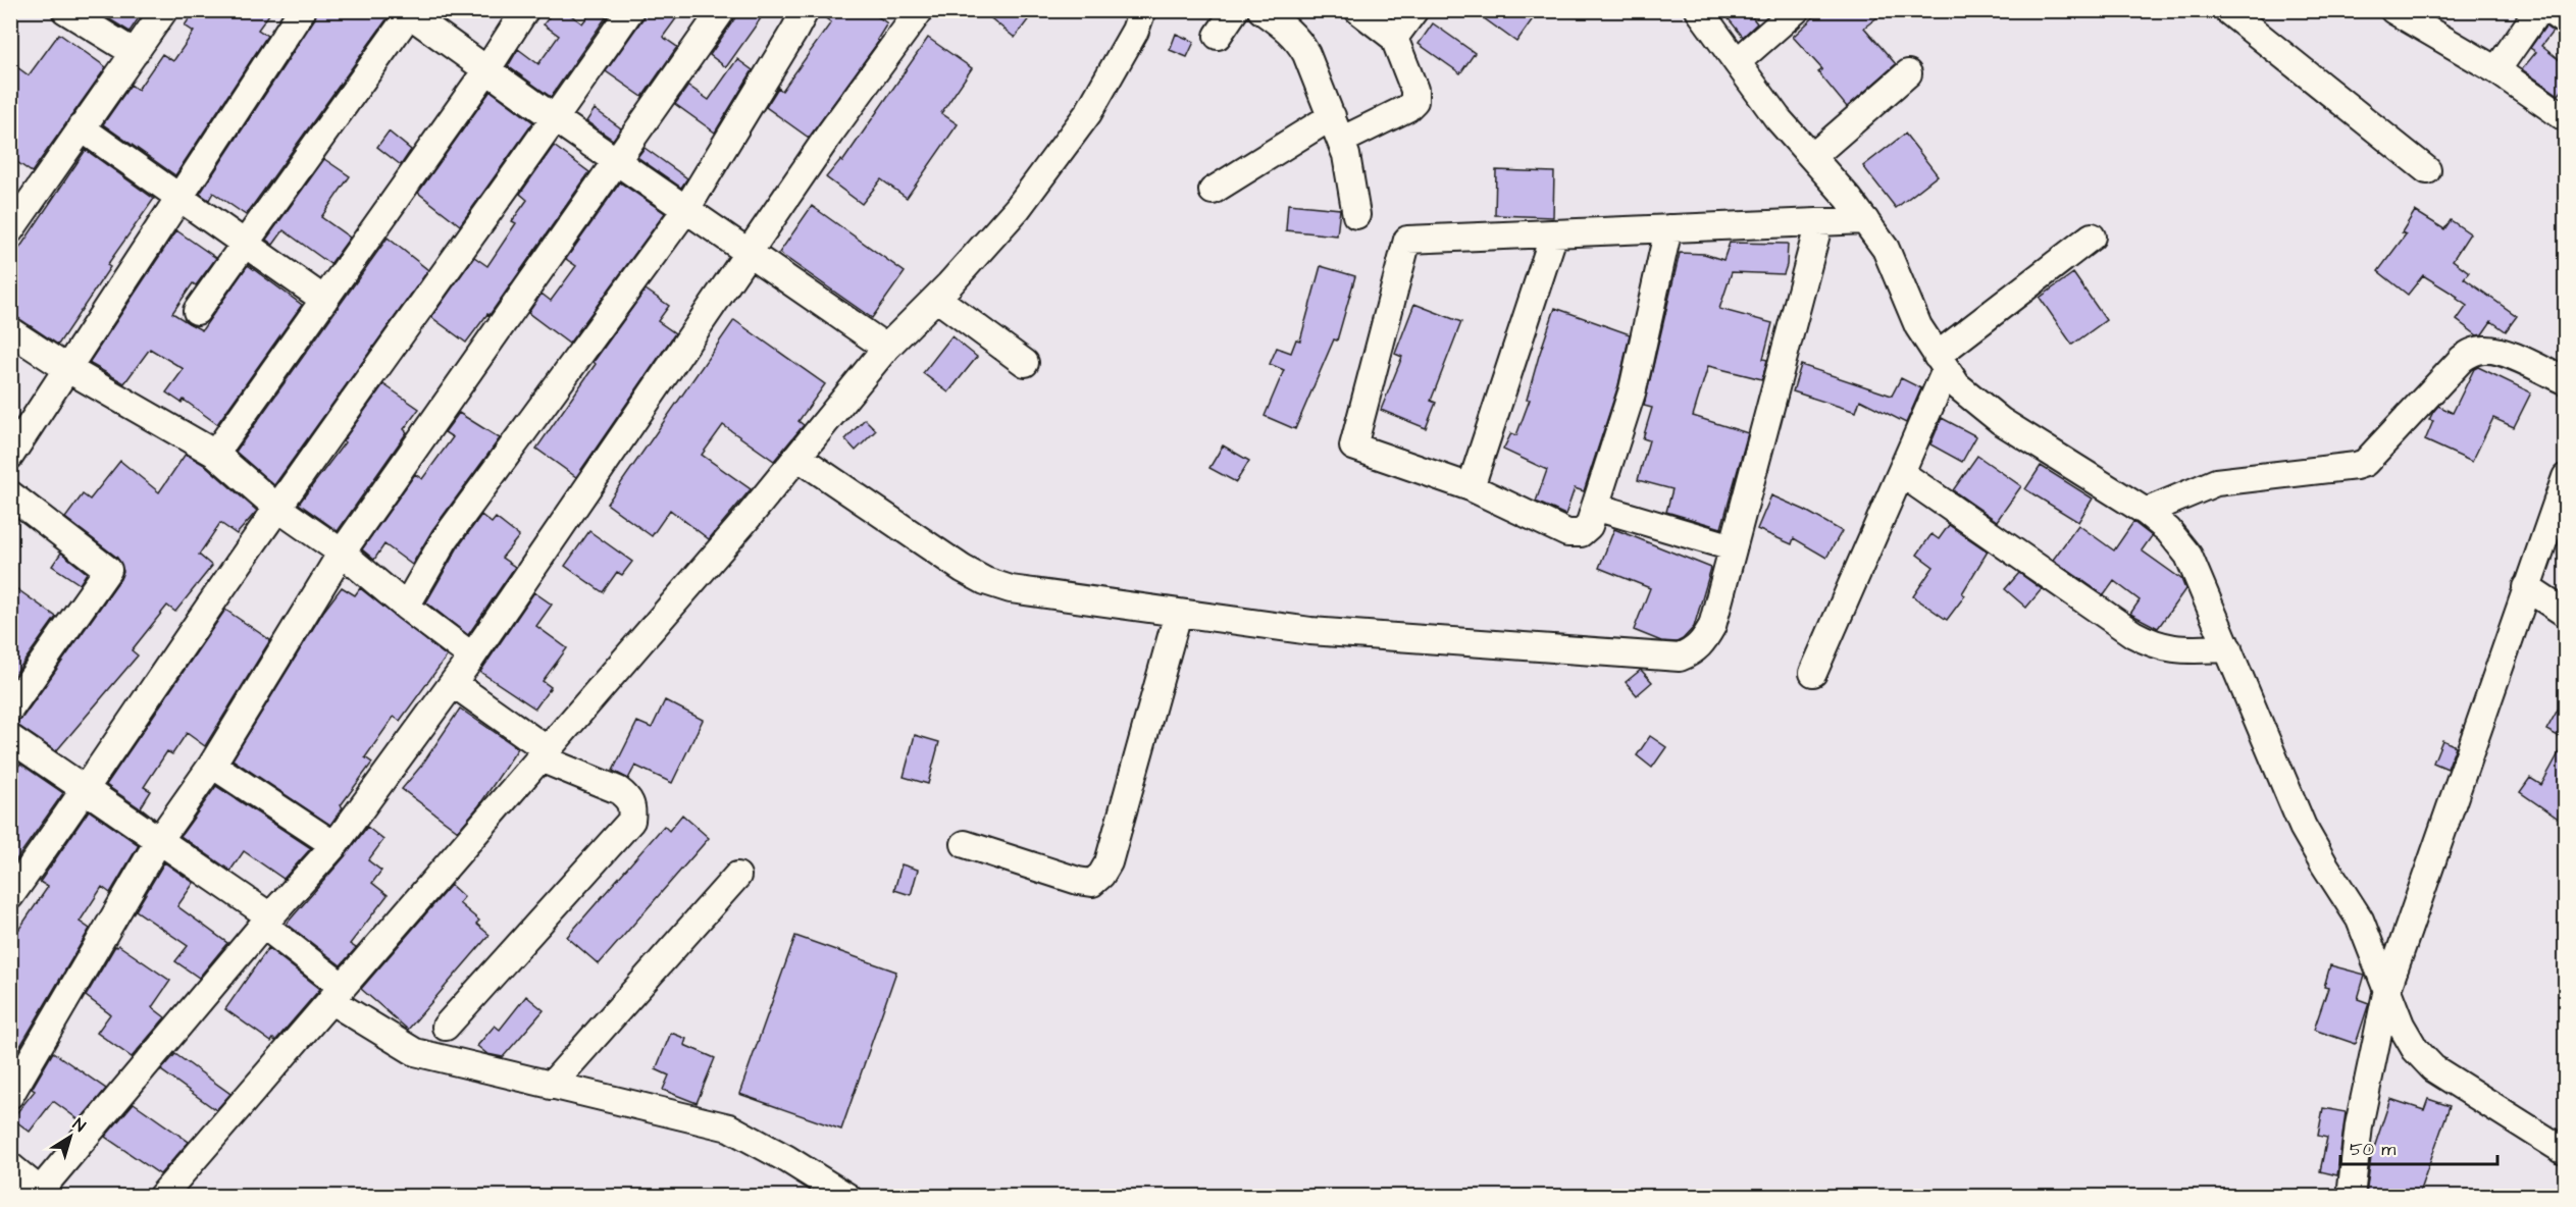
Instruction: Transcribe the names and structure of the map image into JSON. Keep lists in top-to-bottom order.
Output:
{
  "scale_bar": "50 m",
  "north": "top right"
}
